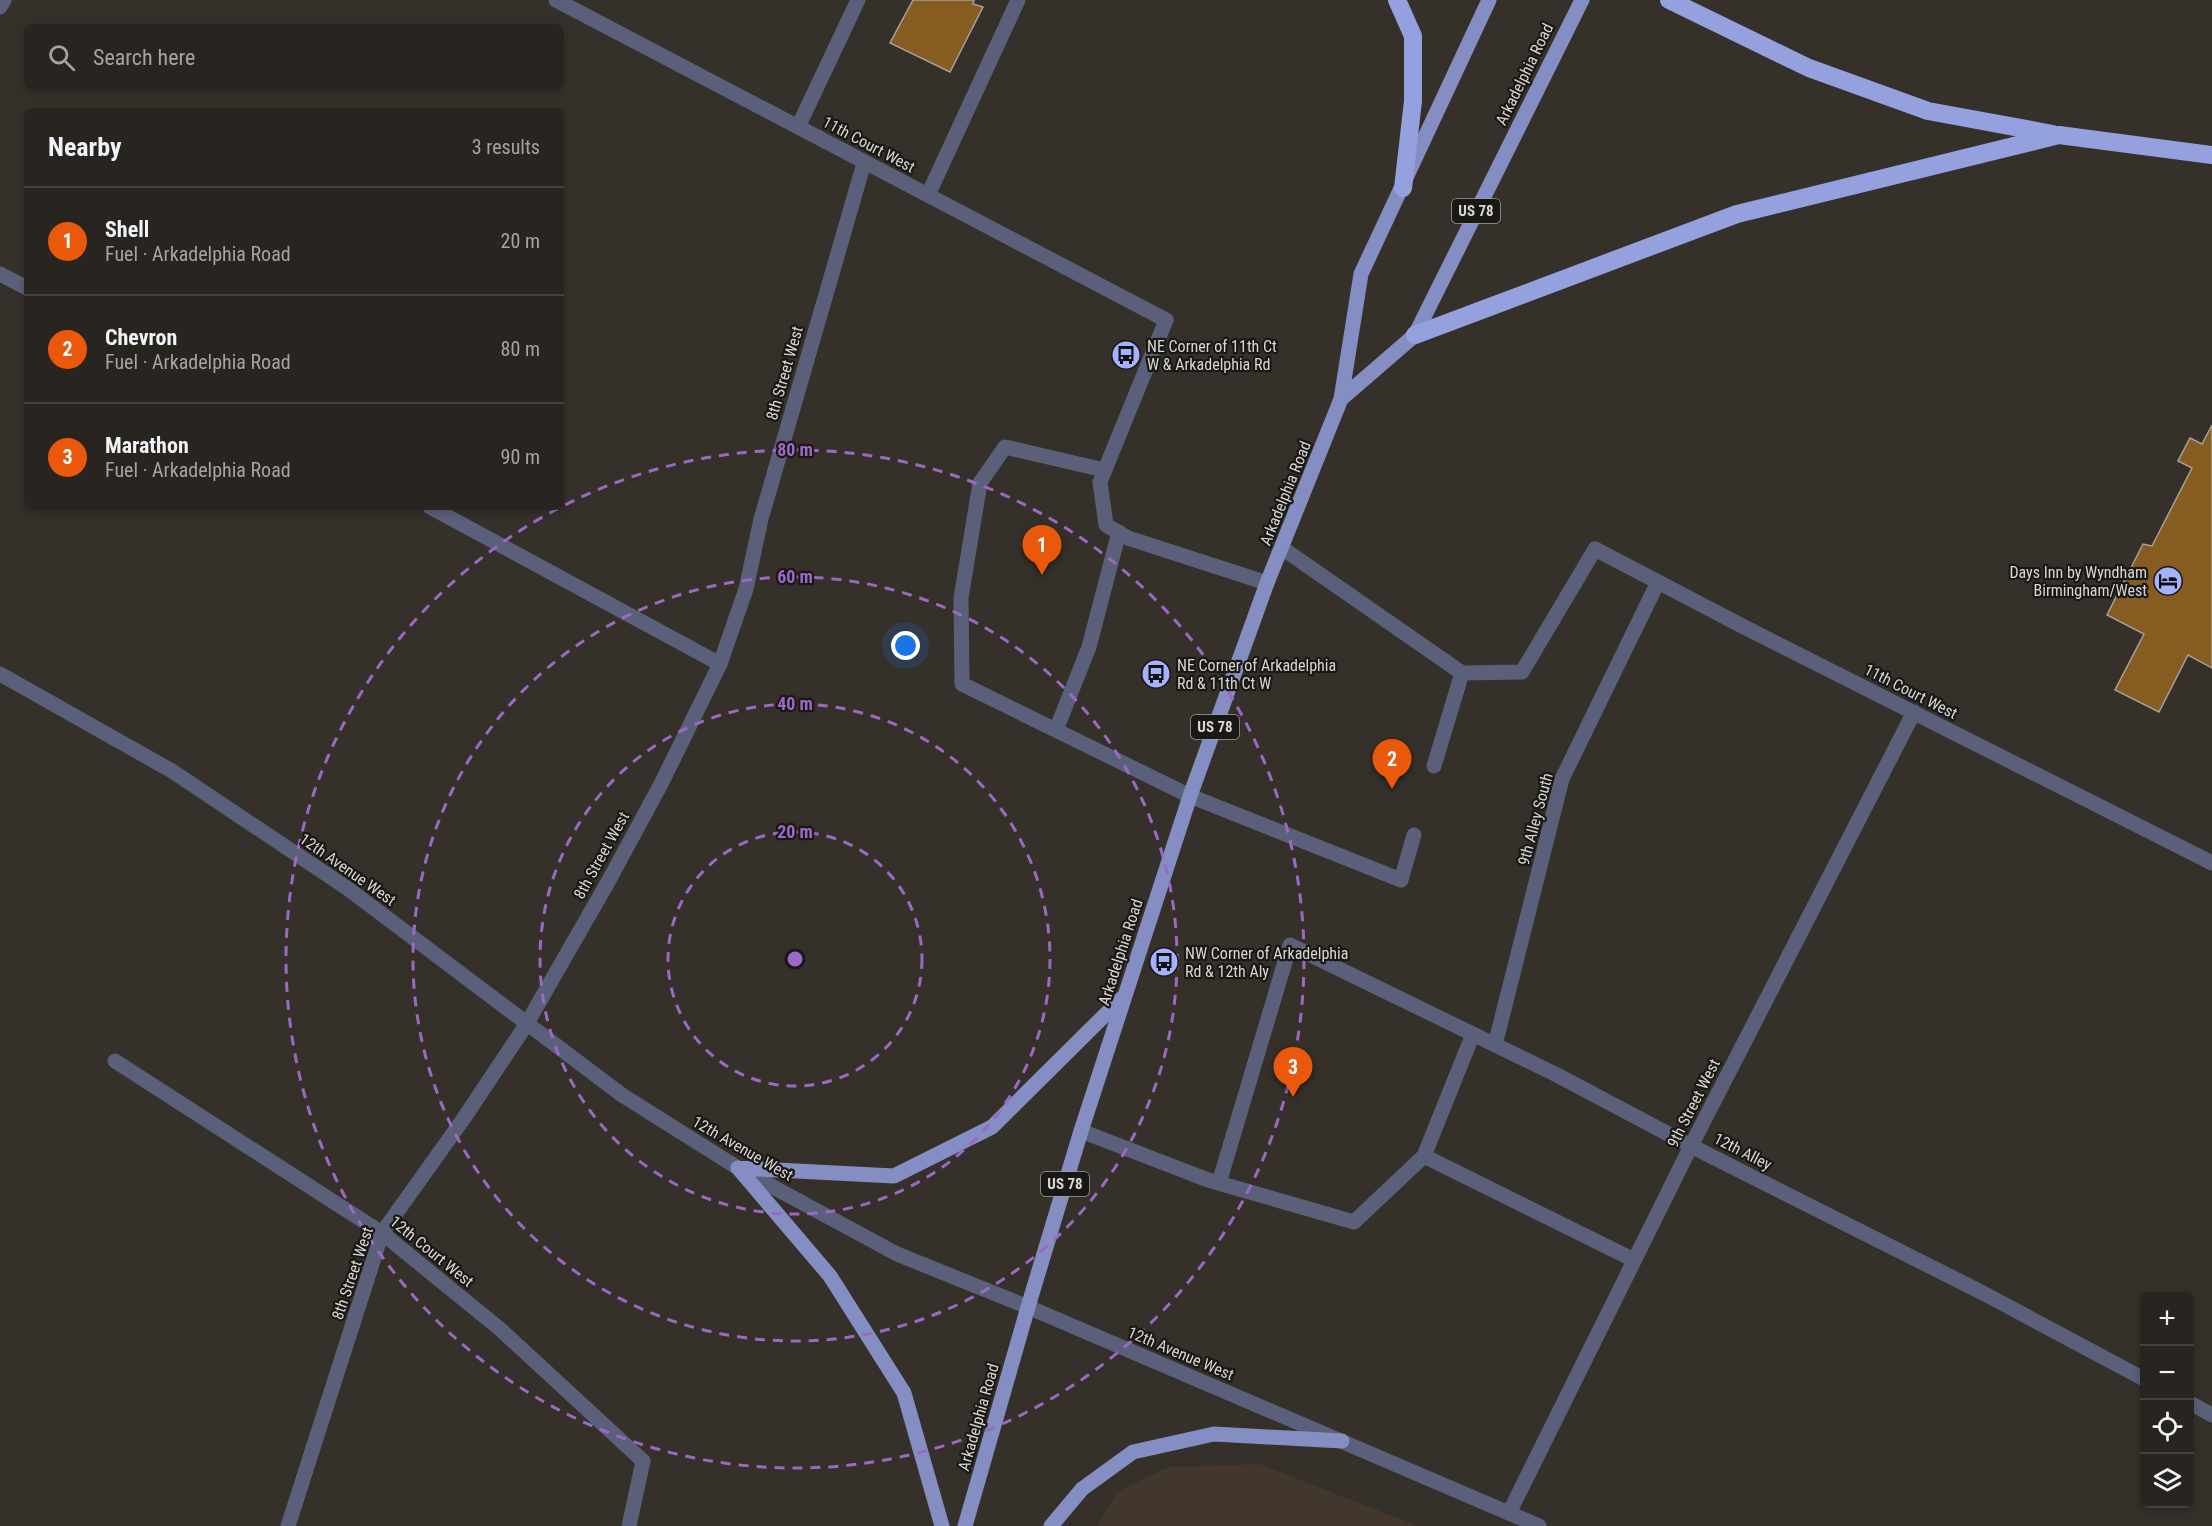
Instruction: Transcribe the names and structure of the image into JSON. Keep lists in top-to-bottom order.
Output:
{
  "streets": {
    "main road": ["Arkadelphia Road", "US 78"],
    "street": [
      "11th Court West",
      "8th Street West",
      "9th Alley South",
      "12th Avenue West",
      "9th Street West",
      "12th Alley",
      "12th Court West"
    ]
  },
  "crossings": [
    ["Arkadelphia Road", "12th Avenue West"],
    ["11th Court West", "8th Street West"],
    ["11th Court West", "9th Alley South"],
    ["11th Court West", "9th Street West"],
    ["8th Street West", "12th Avenue West"],
    ["8th Street West", "12th Court West"],
    ["9th Alley South", "12th Alley"],
    ["12th Avenue West", "9th Street West"],
    ["9th Street West", "12th Alley"]
  ],
  "places": {
    "bus stop": ["NE Corner of 11th Ct W & Arkadelphia Rd", "NE Corner of Arkadelphia Rd & 11th Ct W", "NW Corner of Arkadelphia Rd & 12th Aly"],
    "hotel": ["Days Inn by Wyndham Birmingham/West"]
  },
  "page": {
    "search": "Search here",
    "heading": ["Nearby", "3 results"],
    "list": [
      {
        "mark": "1",
        "name": "Shell",
        "note": "Fuel · Arkadelphia Road",
        "value": "20 m"
      },
      {
        "mark": "2",
        "name": "Chevron",
        "note": "Fuel · Arkadelphia Road",
        "value": "80 m"
      },
      {
        "mark": "3",
        "name": "Marathon",
        "note": "Fuel · Arkadelphia Road",
        "value": "90 m"
      }
    ],
    "pins": ["1", "2", "3"],
    "map_buttons": ["+", "−"]
  },
  "rings": [
    "80 m",
    "60 m",
    "40 m",
    "20 m"
  ]
}
